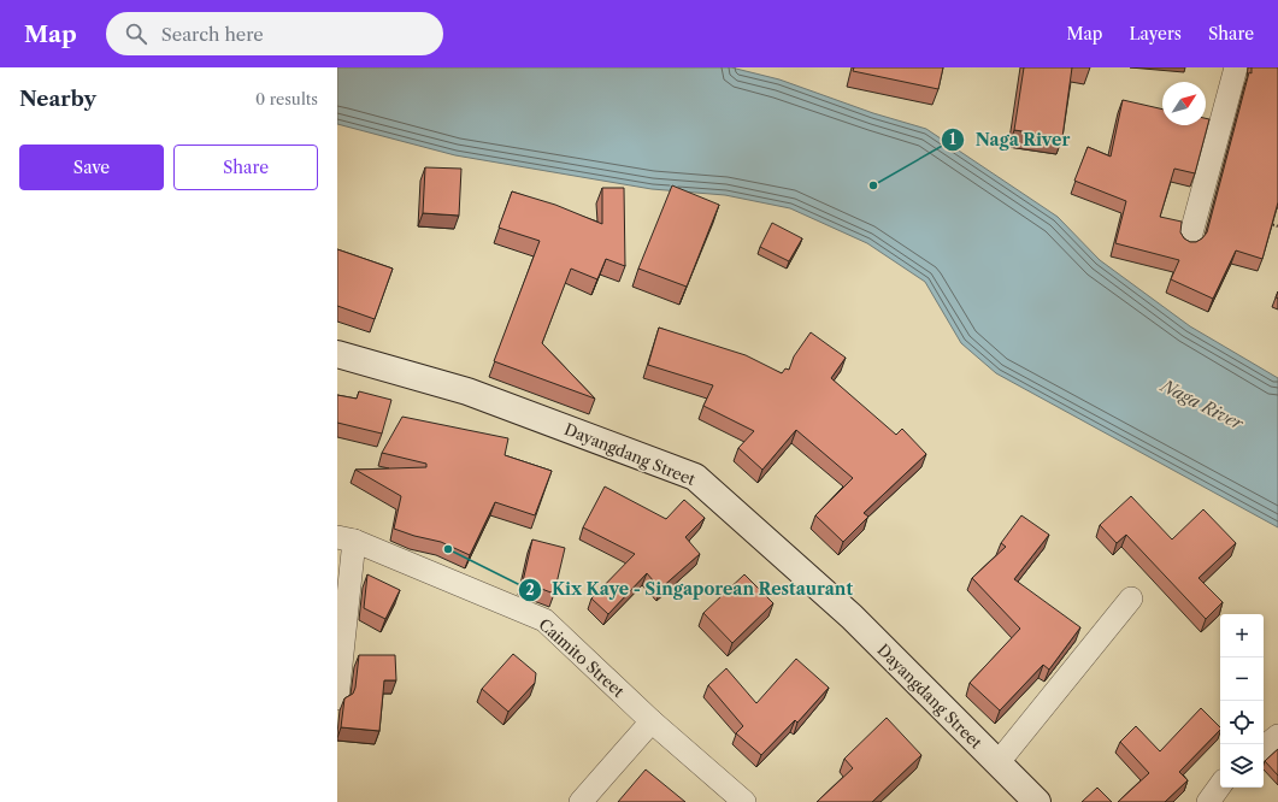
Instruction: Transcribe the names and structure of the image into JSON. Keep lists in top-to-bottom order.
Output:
{
  "streets": {
    "main road": ["Dayangdang Street"],
    "street": ["Caimito Street"]
  },
  "water": ["Naga River"],
  "places": ["Naga River", "Kix Kaye - Singaporean Restaurant"],
  "north": "top right",
  "page": {
    "header": "Map",
    "search": "Search here",
    "nav": ["Map", "Layers", "Share"],
    "heading": ["Nearby", "0 results"],
    "buttons": ["Save", "Share"],
    "map_buttons": ["+", "−"]
  }
}
